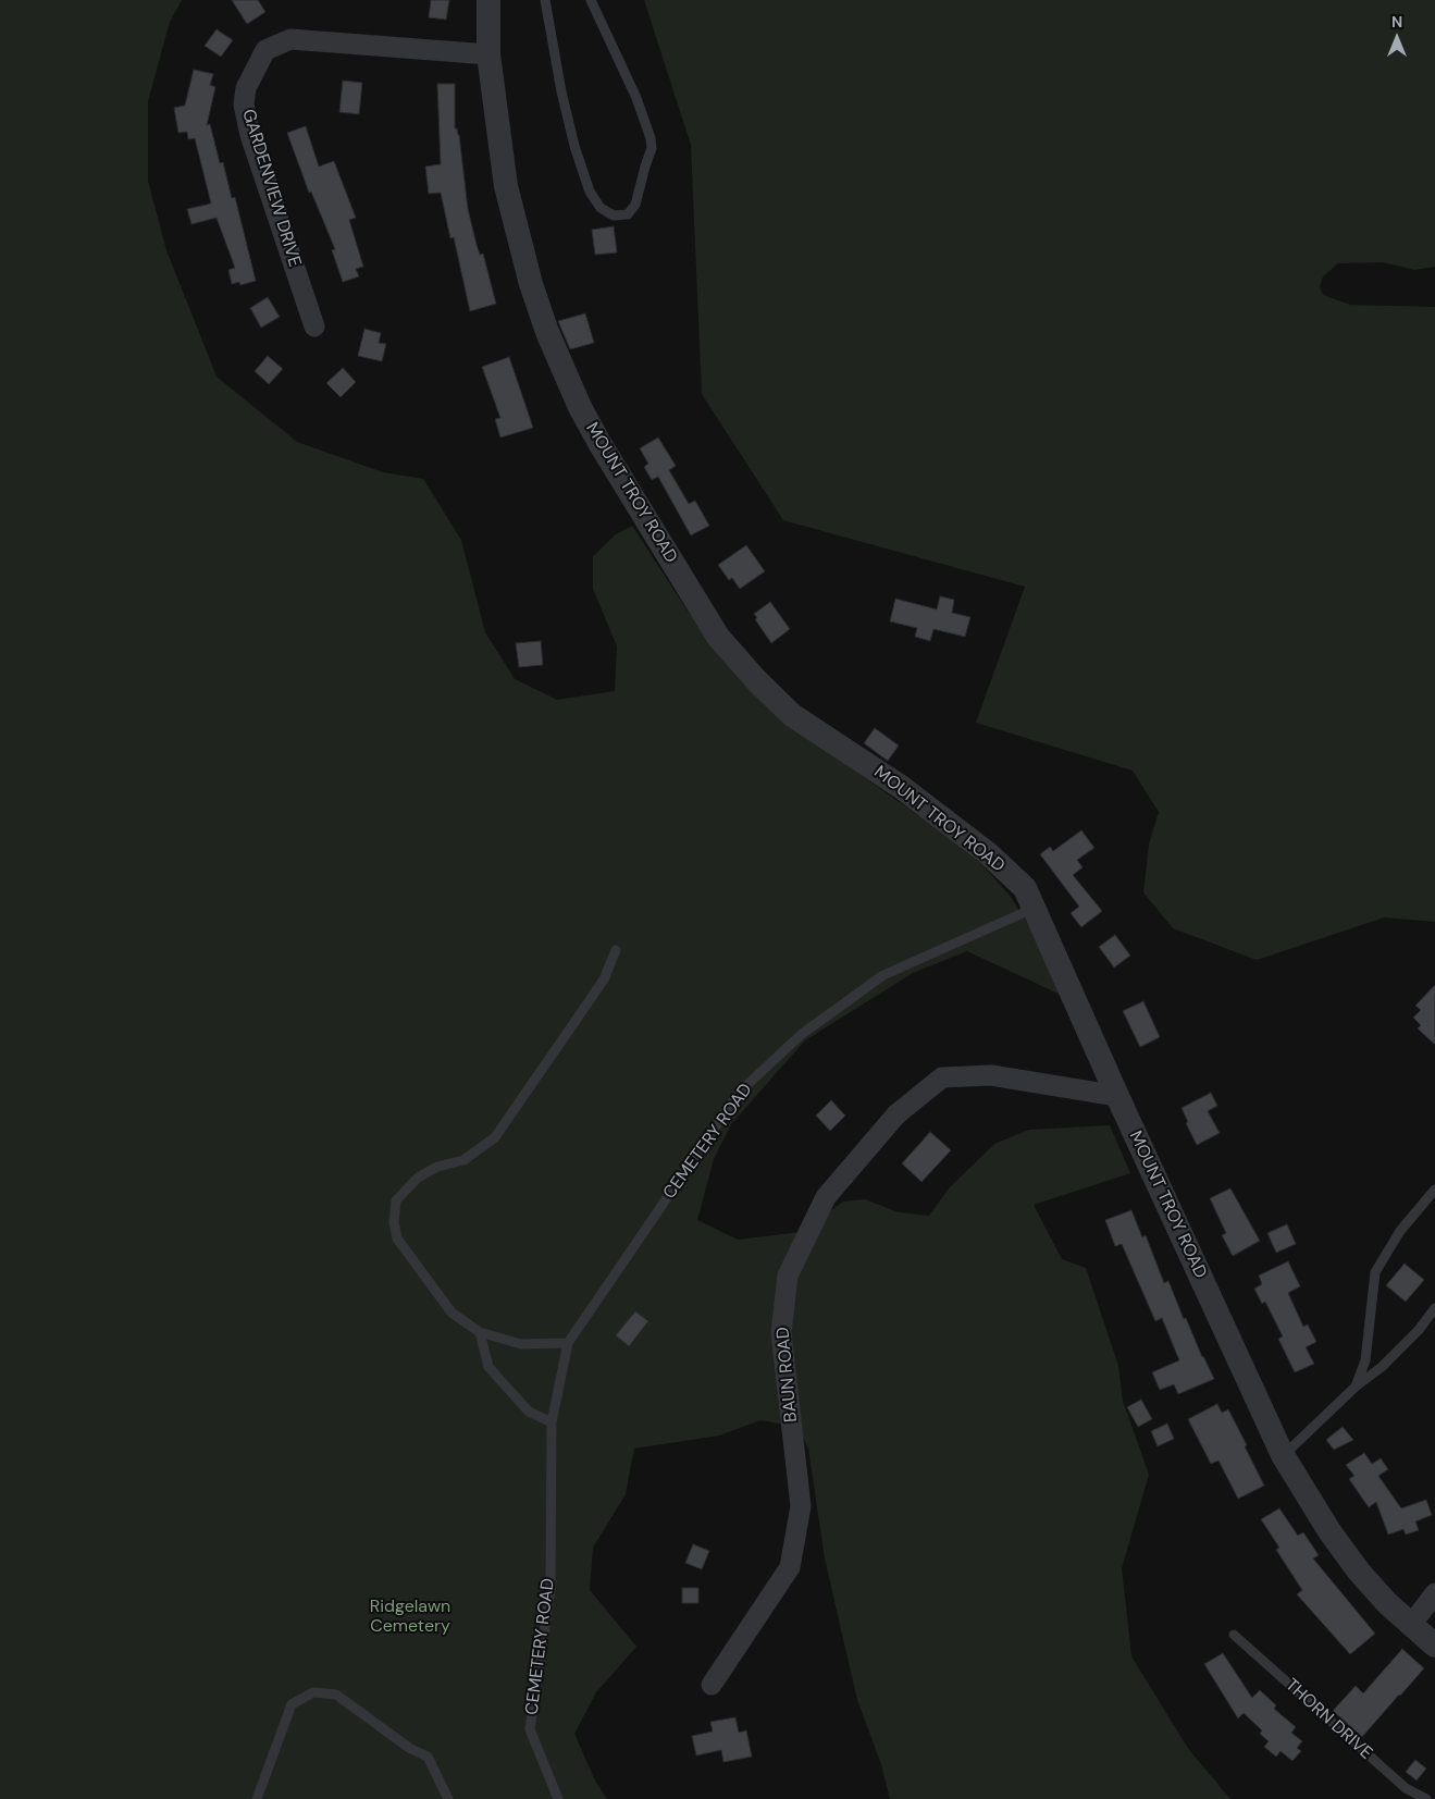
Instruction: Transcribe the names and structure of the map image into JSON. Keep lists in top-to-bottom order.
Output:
{
  "streets": {
    "street": ["GARDENVIEW DRIVE", "MOUNT TROY ROAD", "BAUN ROAD"],
    "lane": ["CEMETERY ROAD", "THORN DRIVE"]
  },
  "crossings": [
    ["GARDENVIEW DRIVE", "MOUNT TROY ROAD"],
    ["MOUNT TROY ROAD", "CEMETERY ROAD"],
    ["MOUNT TROY ROAD", "BAUN ROAD"]
  ],
  "parks": ["Ridgelawn Cemetery"],
  "north": "top"
}
